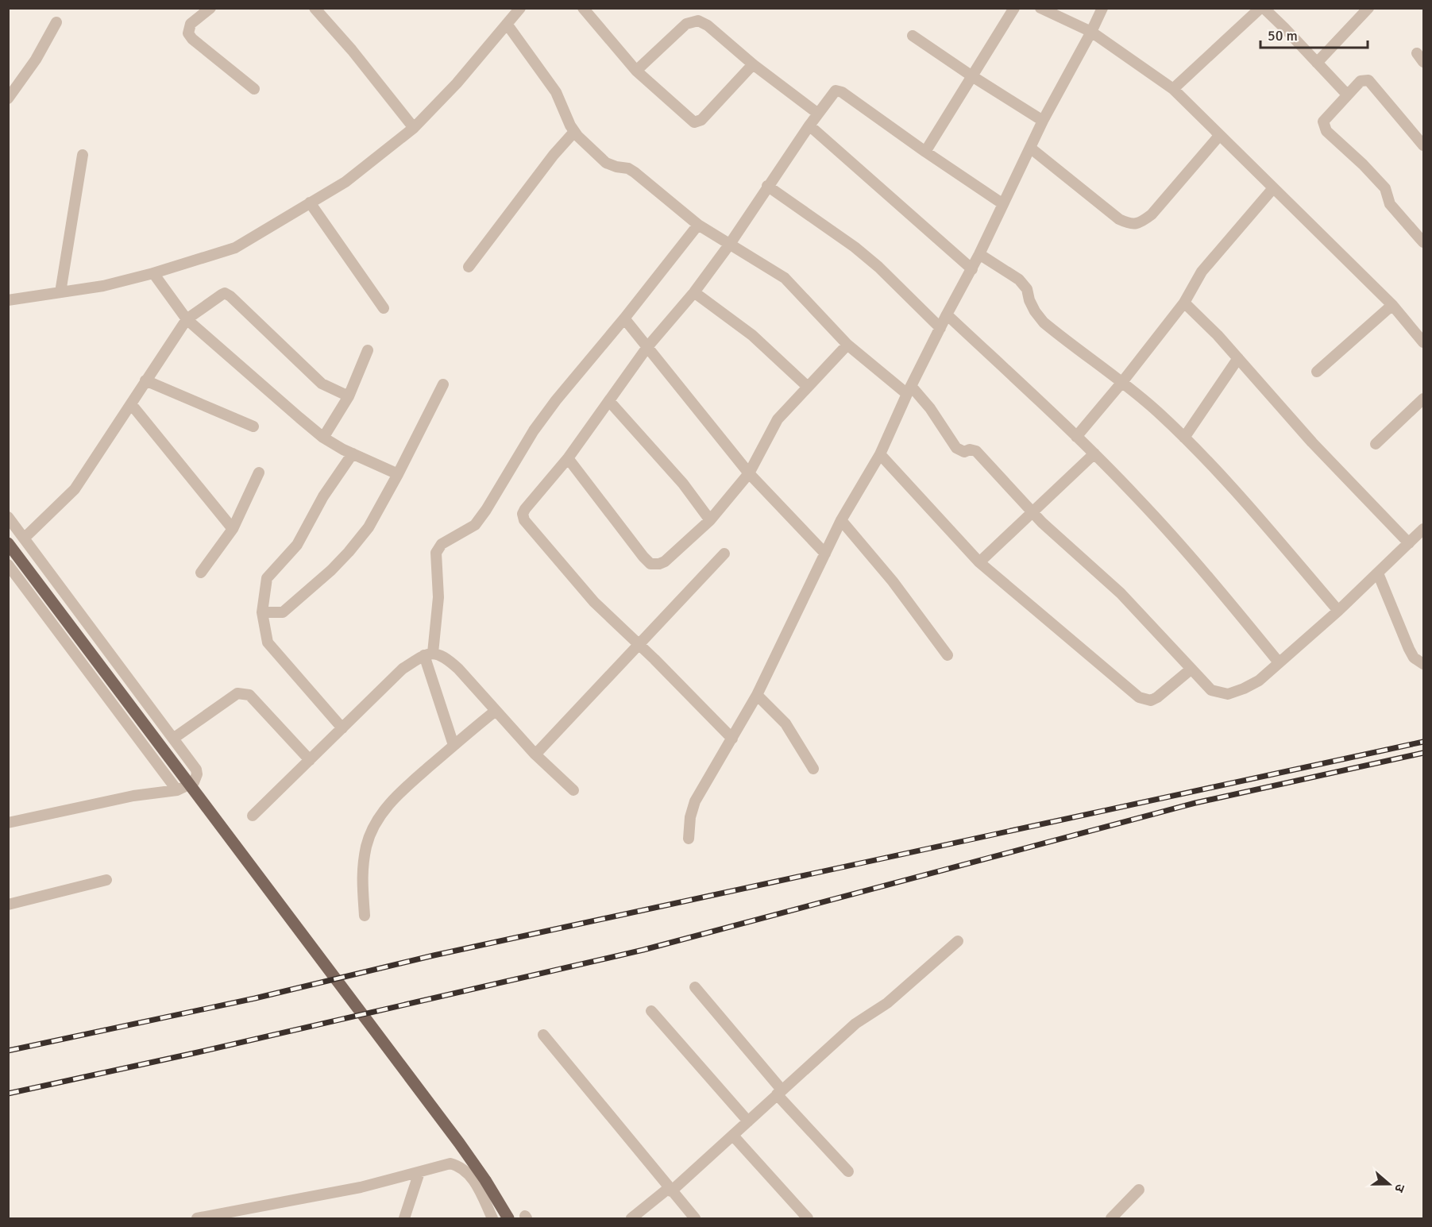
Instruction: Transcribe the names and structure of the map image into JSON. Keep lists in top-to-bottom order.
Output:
{
  "scale_bar": "50 m",
  "north": "right"
}
